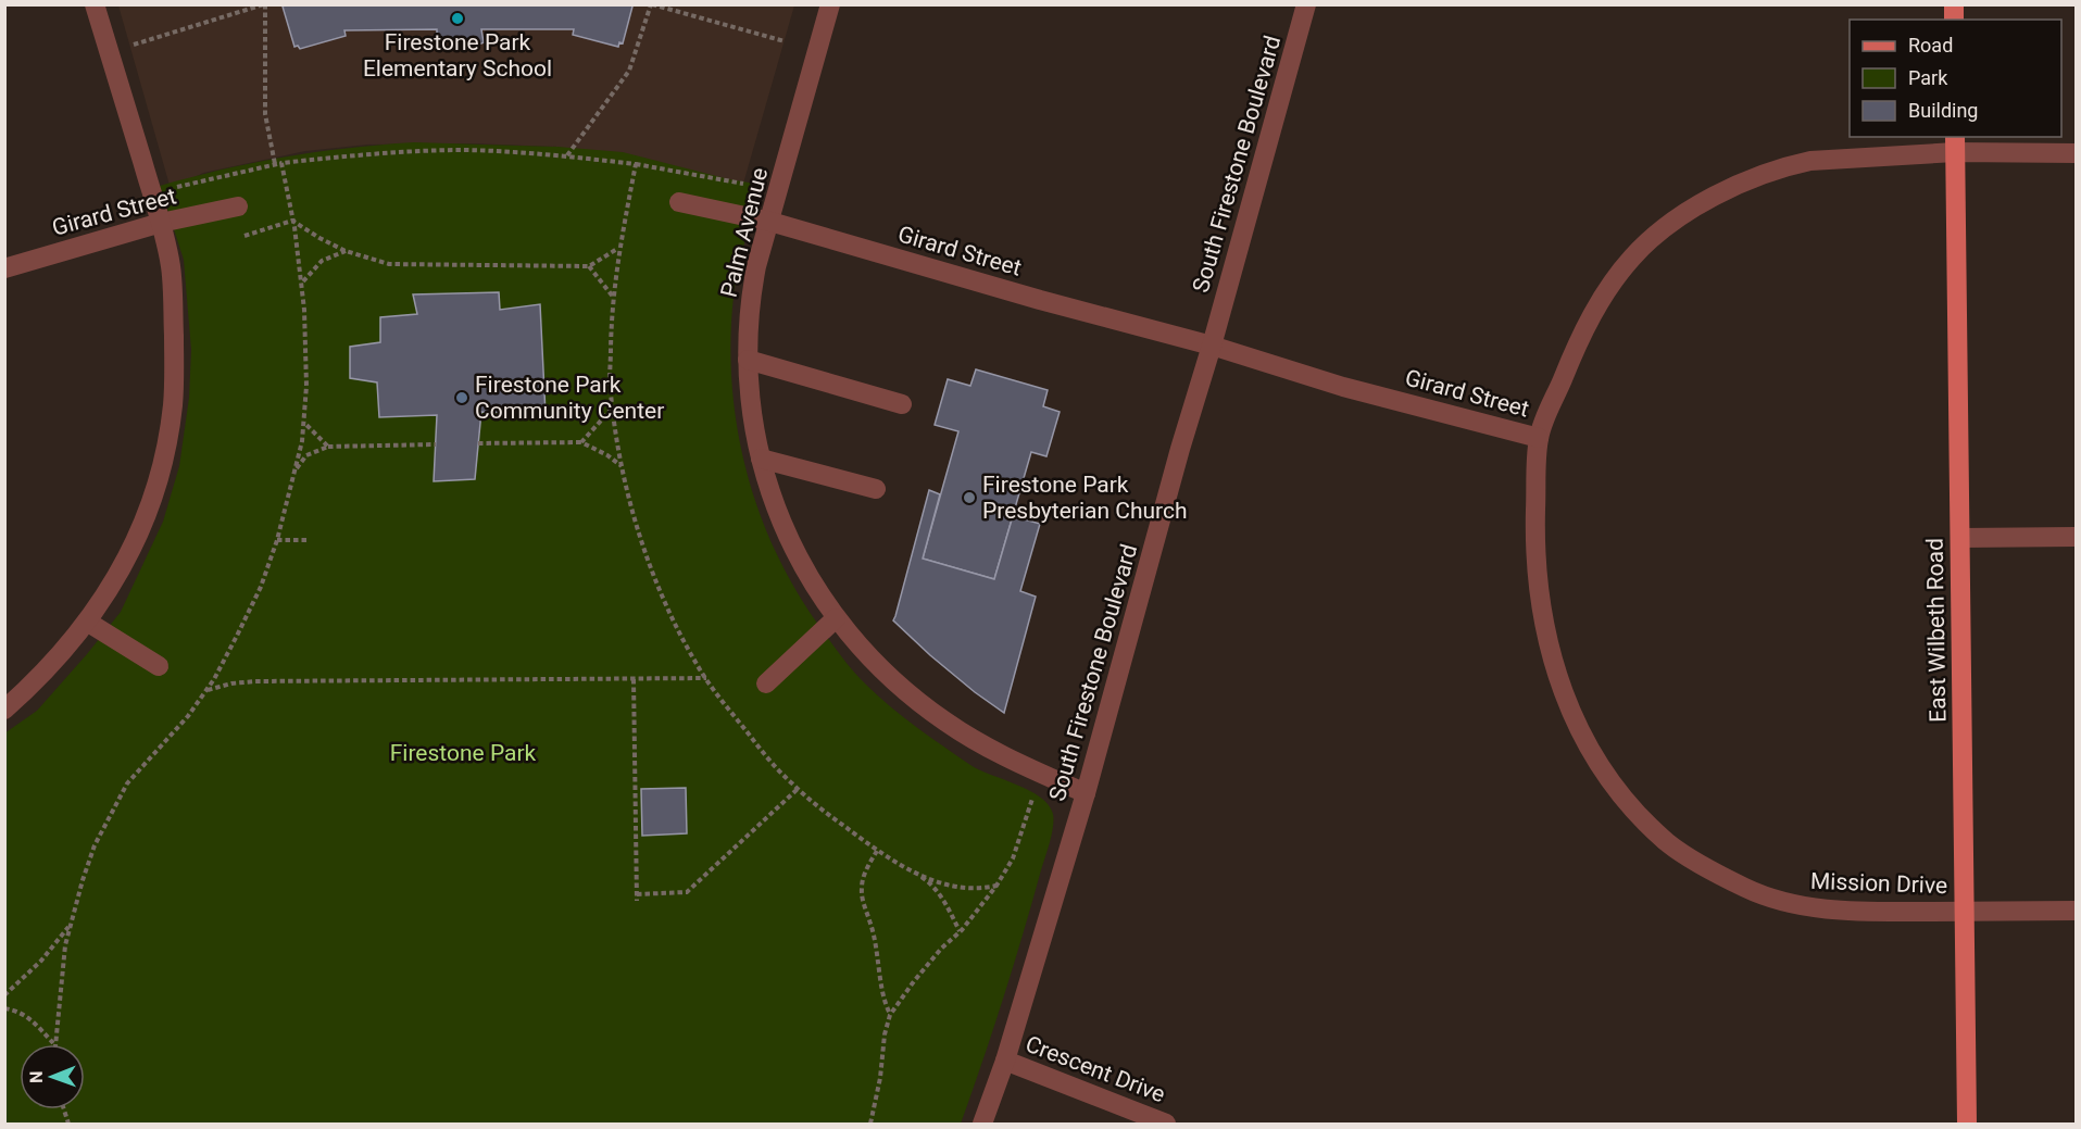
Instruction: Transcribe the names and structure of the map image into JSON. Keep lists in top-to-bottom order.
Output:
{
  "streets": {
    "main road": ["East Wilbeth Road"],
    "street": [
      "South Firestone Boulevard",
      "Girard Street",
      "Palm Avenue",
      "Mission Drive",
      "Crescent Drive"
    ]
  },
  "crossings": [
    ["South Firestone Boulevard", "Girard Street"],
    ["South Firestone Boulevard", "Palm Avenue"],
    ["South Firestone Boulevard", "Crescent Drive"],
    ["Girard Street", "Palm Avenue"],
    ["Girard Street", "East Wilbeth Road"],
    ["Girard Street", "Mission Drive"],
    ["East Wilbeth Road", "Mission Drive"]
  ],
  "parks": ["Firestone Park"],
  "places": ["Firestone Park Elementary School", "Firestone Park Community Center", "Firestone Park Presbyterian Church"],
  "legend": ["Road", "Park", "Building"],
  "north": "left"
}
